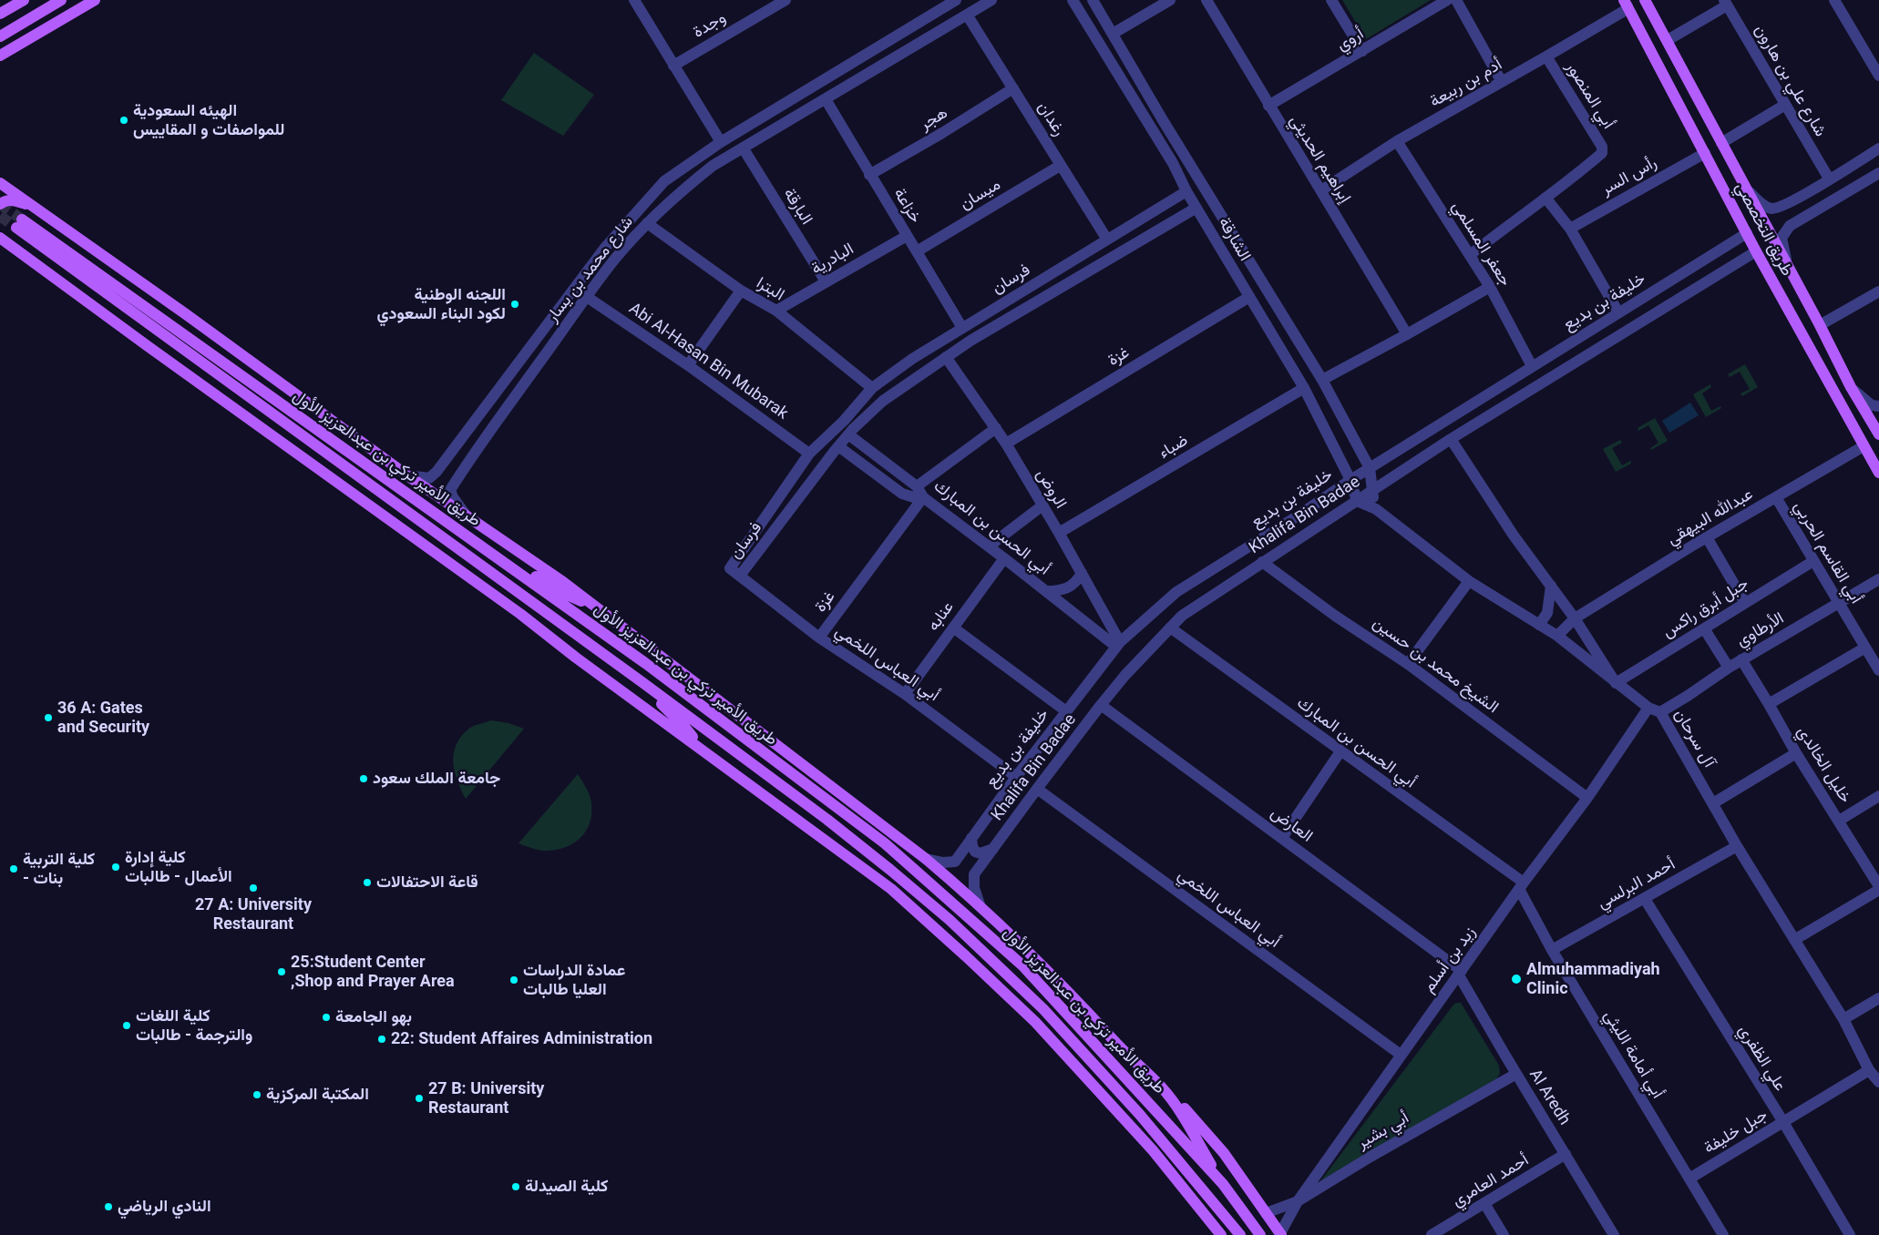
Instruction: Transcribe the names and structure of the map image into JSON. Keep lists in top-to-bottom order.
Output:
{
  "streets": {
    "main road": ["طريق التخصصي", "طريق الأمير تركي بن عبدالعزيز الأول"],
    "street": [
      "وجدة",
      "أروي",
      "شارع علي بن هارون",
      "أدم بن ربيعة",
      "أبي المنصور",
      "هجر",
      "رغدان",
      "إبراهيم الحديثي",
      "رأس السر",
      "ميسان",
      "خزاعة",
      "البارقة",
      "الشارقة",
      "جعفر المسلمي",
      "البادرية",
      "شارع محمد بن يسار",
      "فرسان",
      "البترا",
      "خليفة بن بديع",
      "غزة",
      "Abi Al-Hasan Bin Mubarak",
      "ضباء",
      "الروض",
      "Khalifa Bin Badae",
      "عبدالله البيهقي",
      "أبي الحسن بن المبارك",
      "أبي القاسم الحربي",
      "جبل أبرق راكس",
      "عنابه",
      "الأرطاوي",
      "أبي العباس اللخمي",
      "الشيخ محمد بن حسين",
      "آل سرحان",
      "خليل الخالدي",
      "العارض",
      "أحمد البرلسي",
      "زيد بن أسلم",
      "أبي أمامة الليثي",
      "علي الظفري",
      "Al Aredh",
      "أبي بشير",
      "جبل خليفة",
      "أحمد العامري"
    ]
  },
  "crossings": [
    ["أروي", "إبراهيم الحديثي"],
    ["أدم بن ربيعة", "أبي المنصور"],
    ["أدم بن ربيعة", "إبراهيم الحديثي"],
    ["أدم بن ربيعة", "طريق التخصصي"],
    ["أدم بن ربيعة", "جعفر المسلمي"],
    ["هجر", "رغدان"],
    ["هجر", "خزاعة"],
    ["رغدان", "ميسان"],
    ["رغدان", "شارع محمد بن يسار"],
    ["رغدان", "فرسان"],
    ["رأس السر", "طريق التخصصي"],
    ["ميسان", "خزاعة"],
    ["خزاعة", "البادرية"],
    ["خزاعة", "شارع محمد بن يسار"],
    ["خزاعة", "فرسان"],
    ["البارقة", "البادرية"],
    ["البارقة", "شارع محمد بن يسار"],
    ["طريق التخصصي", "خليفة بن بديع"],
    ["طريق التخصصي", "Khalifa Bin Badae"],
    ["طريق التخصصي", "عبدالله البيهقي"],
    ["الشارقة", "فرسان"],
    ["الشارقة", "خليفة بن بديع"],
    ["الشارقة", "غزة"],
    ["الشارقة", "ضباء"],
    ["الشارقة", "Khalifa Bin Badae"],
    ["الشارقة", "آل سرحان"],
    ["جعفر المسلمي", "خليفة بن بديع"],
    ["البادرية", "البترا"],
    ["شارع محمد بن يسار", "البترا"],
    ["شارع محمد بن يسار", "Abi Al-Hasan Bin Mubarak"],
    ["فرسان", "البترا"],
    ["فرسان", "Abi Al-Hasan Bin Mubarak"],
    ["فرسان", "الروض"],
    ["فرسان", "أبي الحسن بن المبارك"],
    ["فرسان", "أبي العباس اللخمي"],
    ["خليفة بن بديع", "الروض"],
    ["خليفة بن بديع", "أبي الحسن بن المبارك"],
    ["خليفة بن بديع", "أبي العباس اللخمي"],
    ["غزة", "الروض"],
    ["غزة", "أبي الحسن بن المبارك"],
    ["غزة", "أبي العباس اللخمي"],
    ["ضباء", "الروض"],
    ["الروض", "أبي الحسن بن المبارك"],
    ["Khalifa Bin Badae", "أبي الحسن بن المبارك"],
    ["Khalifa Bin Badae", "أبي العباس اللخمي"],
    ["Khalifa Bin Badae", "الشيخ محمد بن حسين"],
    ["Khalifa Bin Badae", "آل سرحان"],
    ["Khalifa Bin Badae", "العارض"],
    ["عبدالله البيهقي", "أبي القاسم الحربي"],
    ["عبدالله البيهقي", "آل سرحان"],
    ["أبي الحسن بن المبارك", "عنابه"],
    ["أبي الحسن بن المبارك", "زيد بن أسلم"],
    ["أبي الحسن بن المبارك", "أبي أمامة الليثي"],
    ["أبي القاسم الحربي", "جبل أبرق راكس"],
    ["أبي القاسم الحربي", "الأرطاوي"],
    ["جبل أبرق راكس", "آل سرحان"],
    ["عنابه", "أبي العباس اللخمي"],
    ["الأرطاوي", "آل سرحان"],
    ["الأرطاوي", "خليل الخالدي"],
    ["أبي العباس اللخمي", "زيد بن أسلم"],
    ["الشيخ محمد بن حسين", "زيد بن أسلم"],
    ["آل سرحان", "أحمد البرلسي"],
    ["آل سرحان", "زيد بن أسلم"],
    ["آل سرحان", "جبل خليفة"],
    ["العارض", "زيد بن أسلم"],
    ["العارض", "Al Aredh"],
    ["أحمد البرلسي", "أبي أمامة الليثي"],
    ["أحمد البرلسي", "علي الظفري"],
    ["زيد بن أسلم", "أبي أمامة الليثي"],
    ["زيد بن أسلم", "Al Aredh"],
    ["زيد بن أسلم", "أبي بشير"],
    ["أبي أمامة الليثي", "جبل خليفة"],
    ["علي الظفري", "جبل خليفة"],
    ["Al Aredh", "أبي بشير"],
    ["Al Aredh", "أحمد العامري"]
  ],
  "places": [
    "الهيئه السعودية للمواصفات و المقاييس",
    "اللجنه الوطنية لكود البناء السعودي",
    "36 A: Gates and Security",
    "جامعة الملك سعود",
    "كلية إدارة الأعمال - طالبات",
    "كلية التربية - بنات",
    "قاعة الاحتفالات",
    "27 A: University Restaurant",
    "25:Student Center ,Shop and Prayer Area",
    "Almuhammadiyah Clinic",
    "عمادة الدراسات العليا طالبات",
    "بهو الجامعة",
    "كلية اللغات والترجمة - طالبات",
    "22: Student Affaires Administration",
    "المكتبة المركزية",
    "27 B: University Restaurant",
    "كلية الصيدلة",
    "النادي الرياضي"
  ]
}
